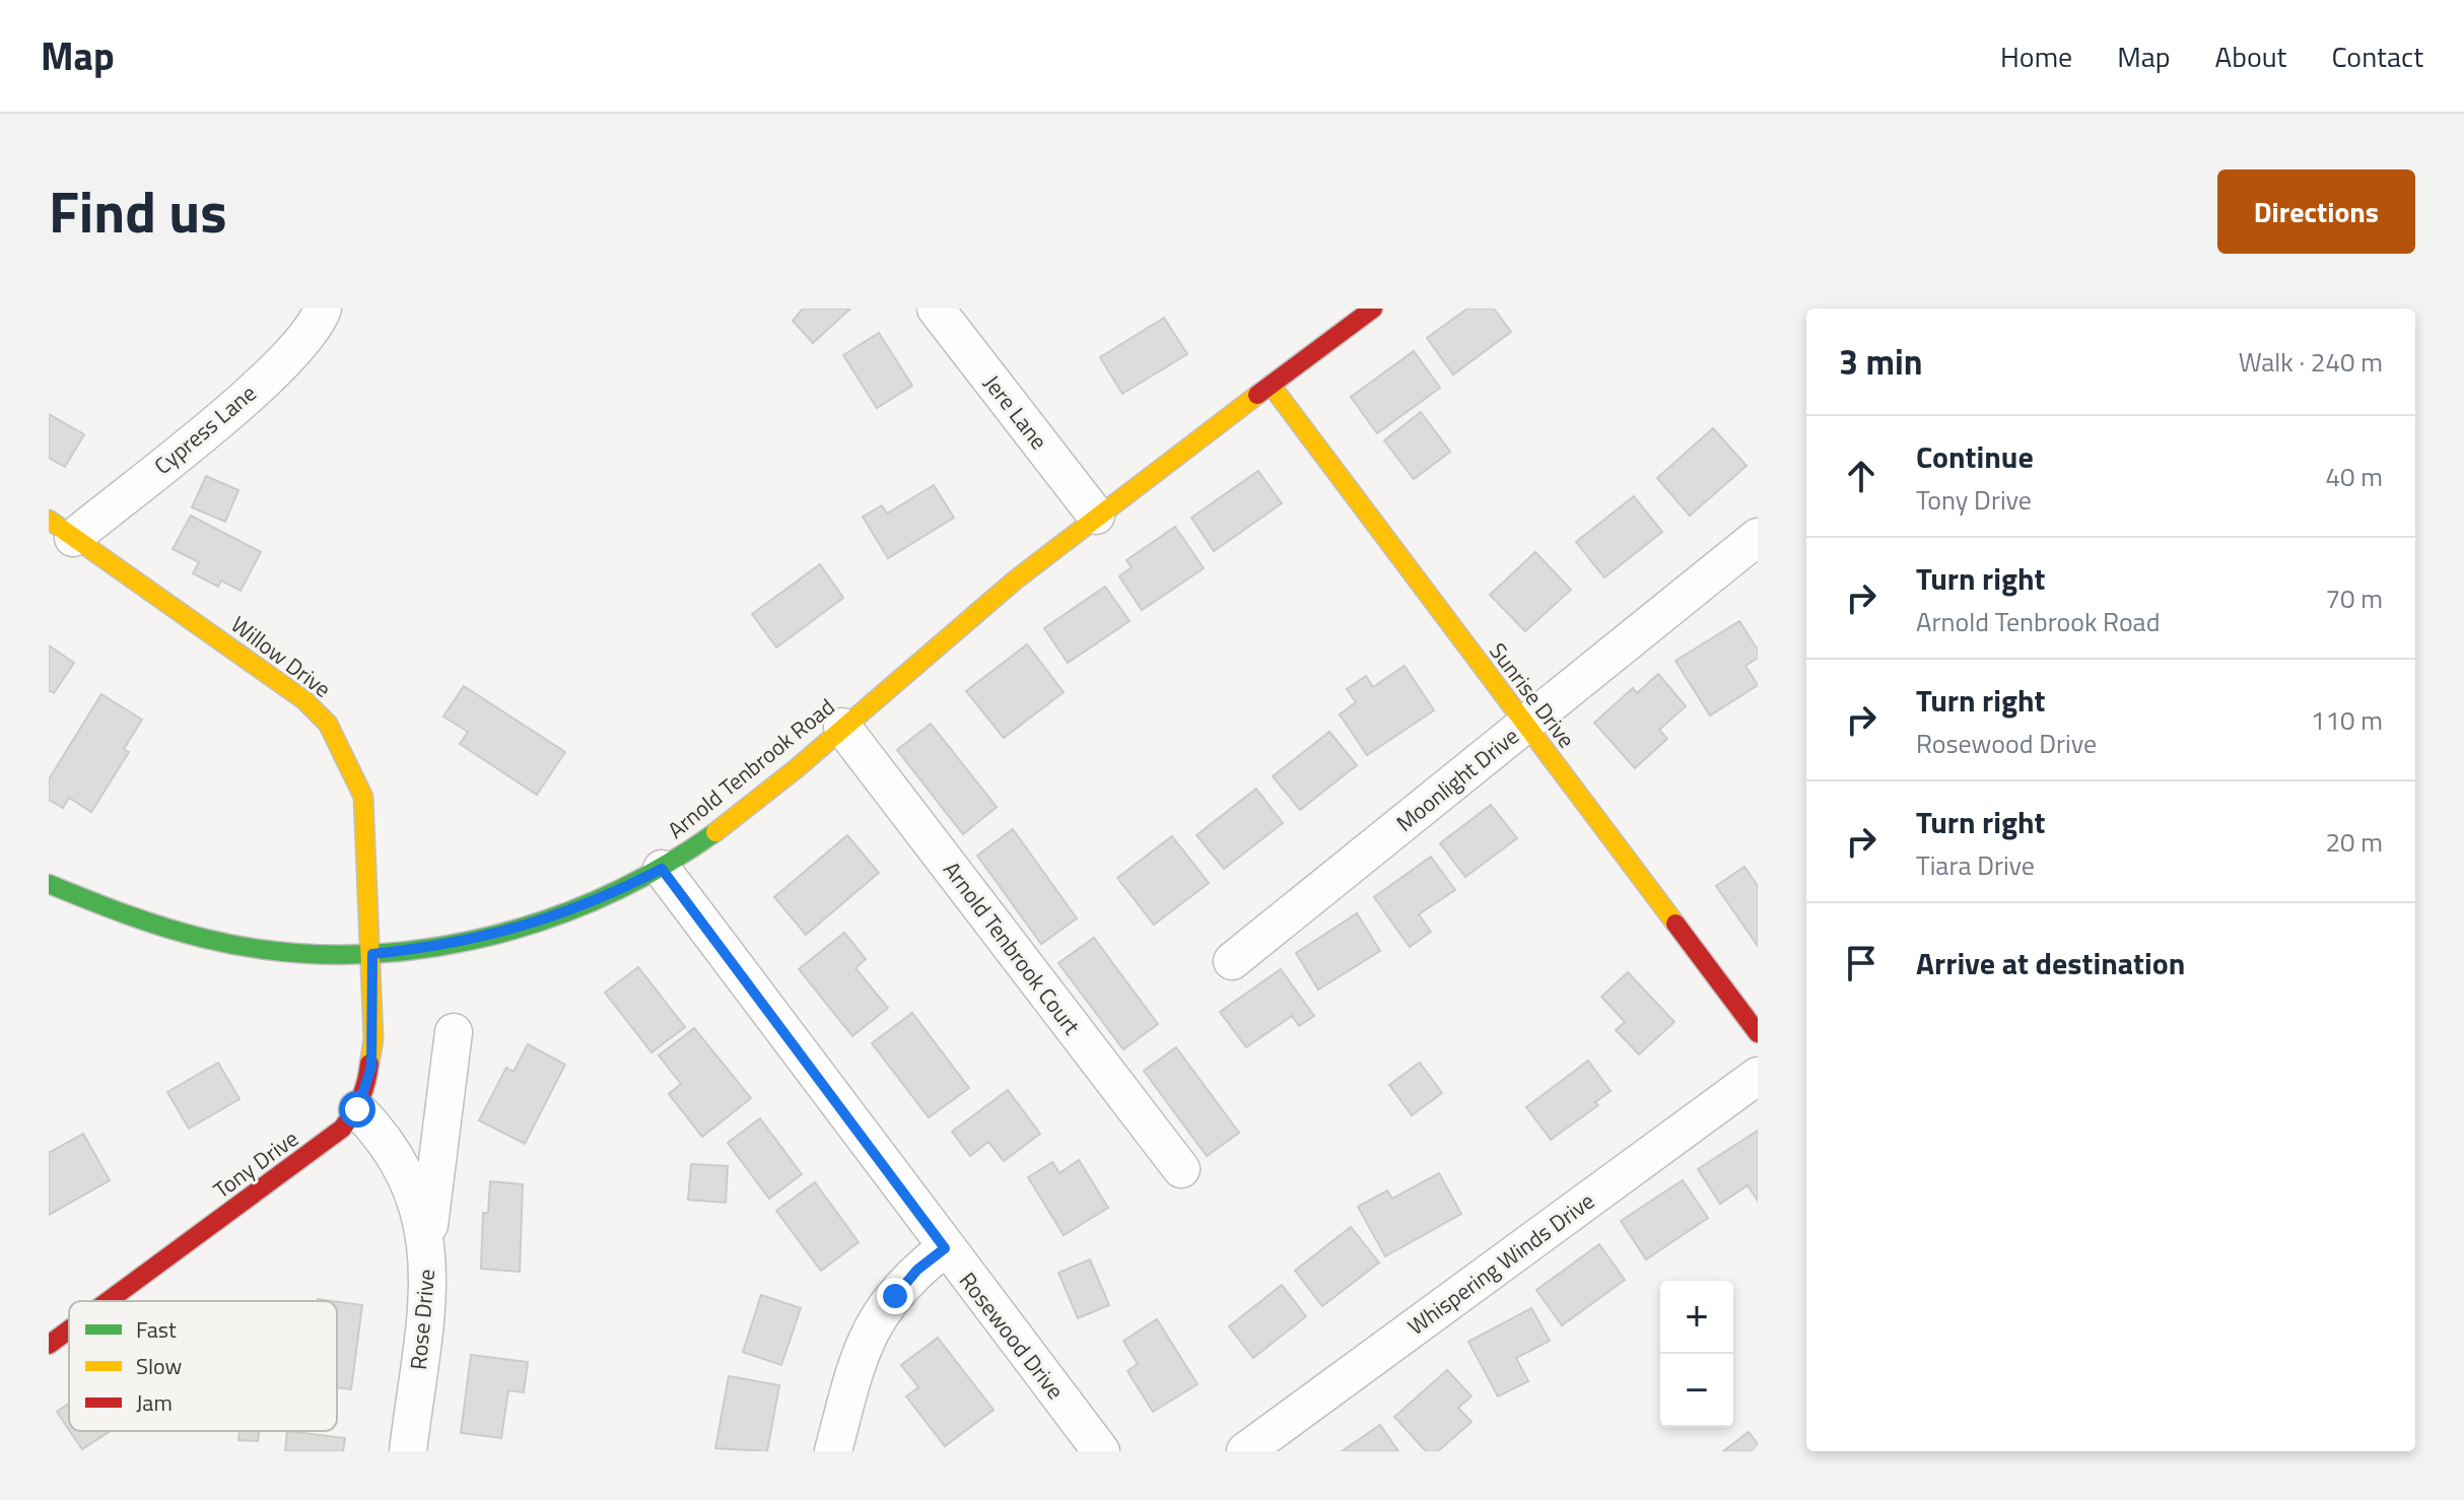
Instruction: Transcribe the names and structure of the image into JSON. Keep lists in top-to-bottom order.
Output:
{
  "streets": {
    "street": [
      "Jere Lane",
      "Cypress Lane",
      "Willow Drive",
      "Sunrise Drive",
      "Arnold Tenbrook Road",
      "Moonlight Drive",
      "Arnold Tenbrook Court",
      "Tony Drive",
      "Whispering Winds Drive",
      "Rose Drive",
      "Rosewood Drive"
    ]
  },
  "crossings": [
    ["Jere Lane", "Arnold Tenbrook Road"],
    ["Cypress Lane", "Willow Drive"],
    ["Willow Drive", "Arnold Tenbrook Road"],
    ["Willow Drive", "Tony Drive"],
    ["Sunrise Drive", "Arnold Tenbrook Road"],
    ["Sunrise Drive", "Moonlight Drive"],
    ["Arnold Tenbrook Road", "Arnold Tenbrook Court"],
    ["Arnold Tenbrook Road", "Tony Drive"],
    ["Arnold Tenbrook Road", "Rosewood Drive"],
    ["Tony Drive", "Rose Drive"]
  ],
  "legend": ["Fast", "Slow", "Jam"],
  "page": {
    "header": "Map",
    "nav": [
      "Home",
      "Map",
      "About",
      "Contact"
    ],
    "title": "Find us",
    "buttons": "Directions",
    "heading": ["3 min", "Walk · 240 m"],
    "list": [
      ["Continue", "Tony Drive", "40 m"],
      ["Turn right", "Arnold Tenbrook Road", "70 m"],
      ["Turn right", "Rosewood Drive", "110 m"],
      ["Turn right", "Tiara Drive", "20 m"],
      "Arrive at destination"
    ],
    "map_buttons": ["+", "−"]
  }
}
